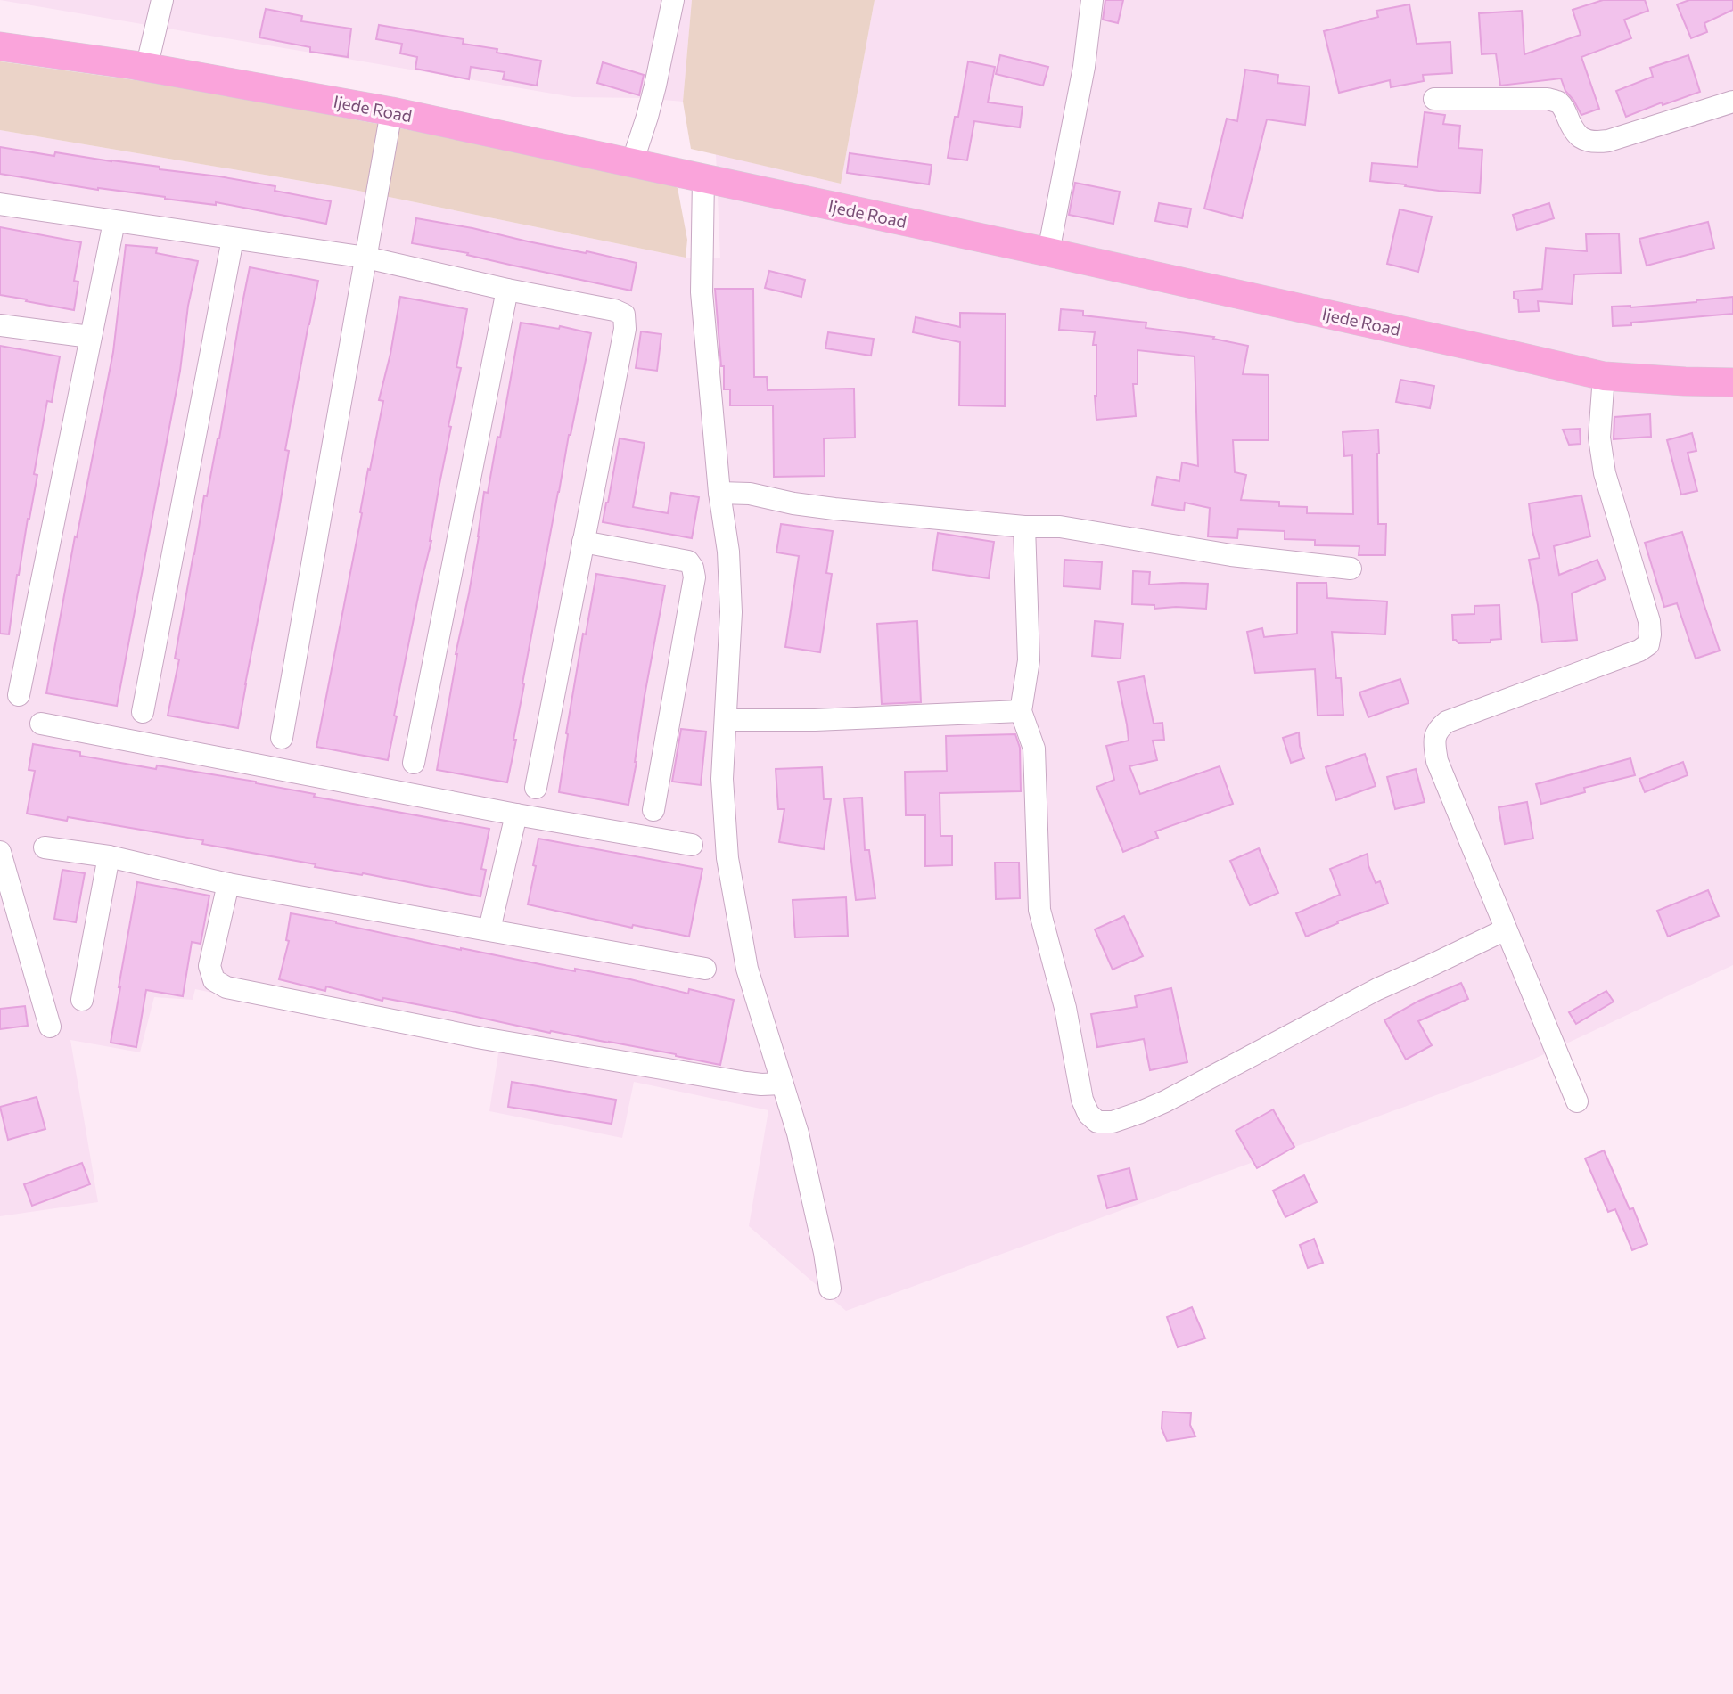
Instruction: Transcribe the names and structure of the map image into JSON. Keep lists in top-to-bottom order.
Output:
{
  "streets": {
    "main road": ["Ijede Road"]
  }
}
